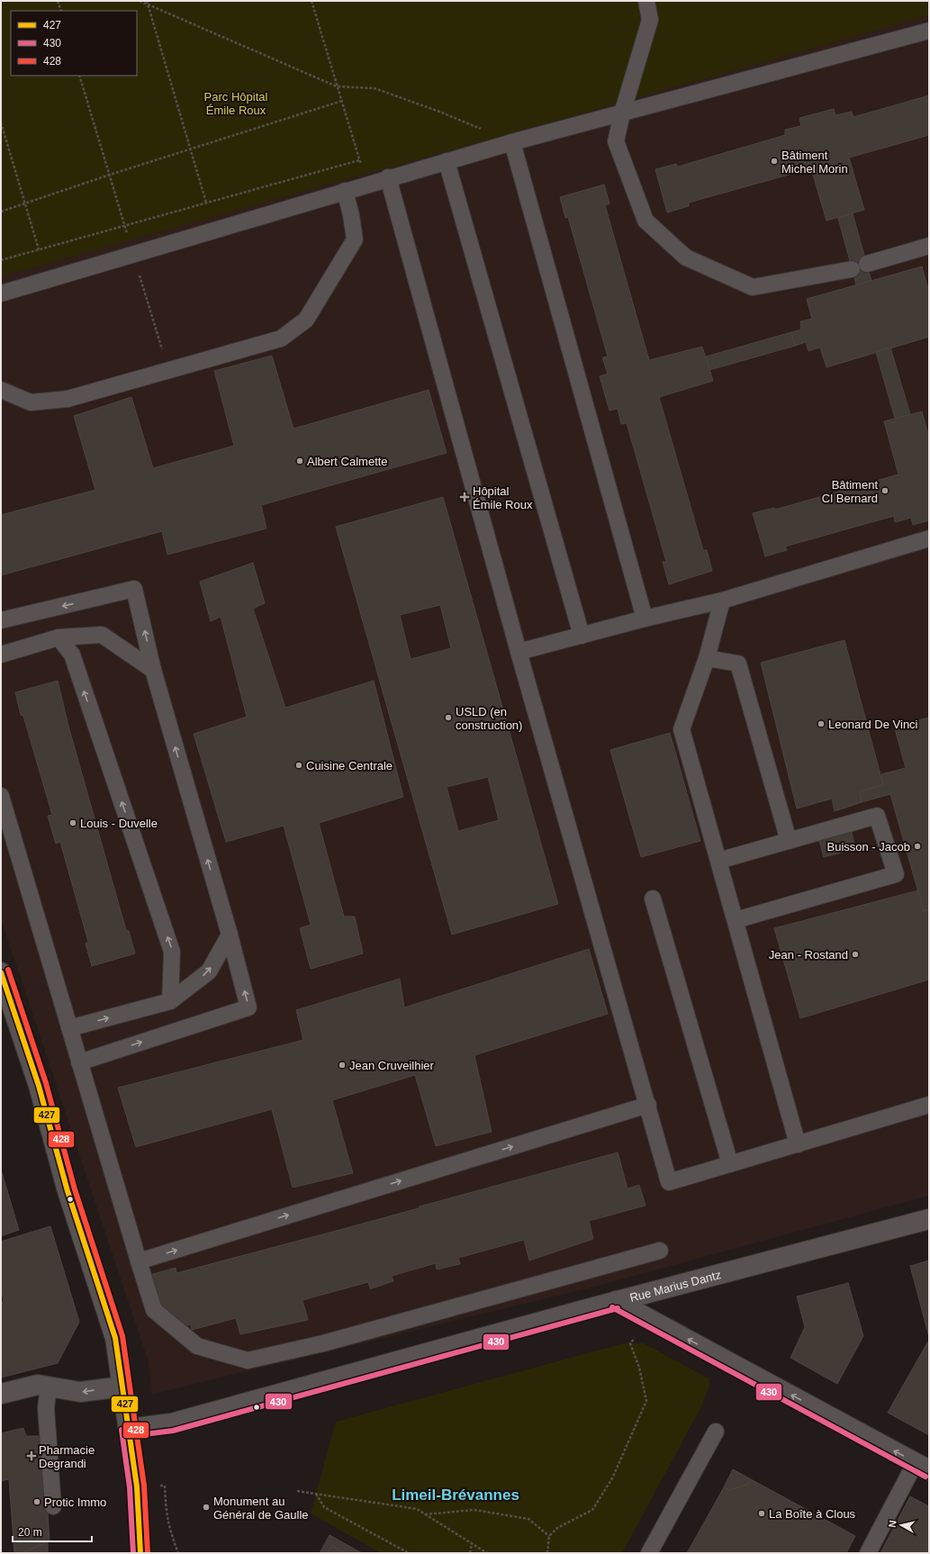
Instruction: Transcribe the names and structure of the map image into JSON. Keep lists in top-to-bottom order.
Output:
{
  "streets": {
    "street": ["Rue Marius Dantz"]
  },
  "districts": ["Limeil-Brévannes"],
  "parks": ["Parc Hôpital Émile Roux"],
  "places": {
    "other": [
      "Bâtiment Michel Morin",
      "Albert Calmette",
      "Bâtiment Cl Bernard",
      "USLD (en construction)",
      "Leonard De Vinci",
      "Cuisine Centrale",
      "Louis - Duvelle",
      "Buisson - Jacob",
      "Jean - Rostand",
      "Jean Cruveilhier",
      "Protic Immo",
      "Monument au Général de Gaulle",
      "La Boîte à Clous"
    ],
    "health": ["Hôpital Émile Roux", "Pharmacie Degrandi"]
  },
  "lines": ["transit line 428", "transit line 427", "transit line 430"],
  "legend": ["427", "430", "428"],
  "scale_bar": "20 m",
  "north": "left"
}
